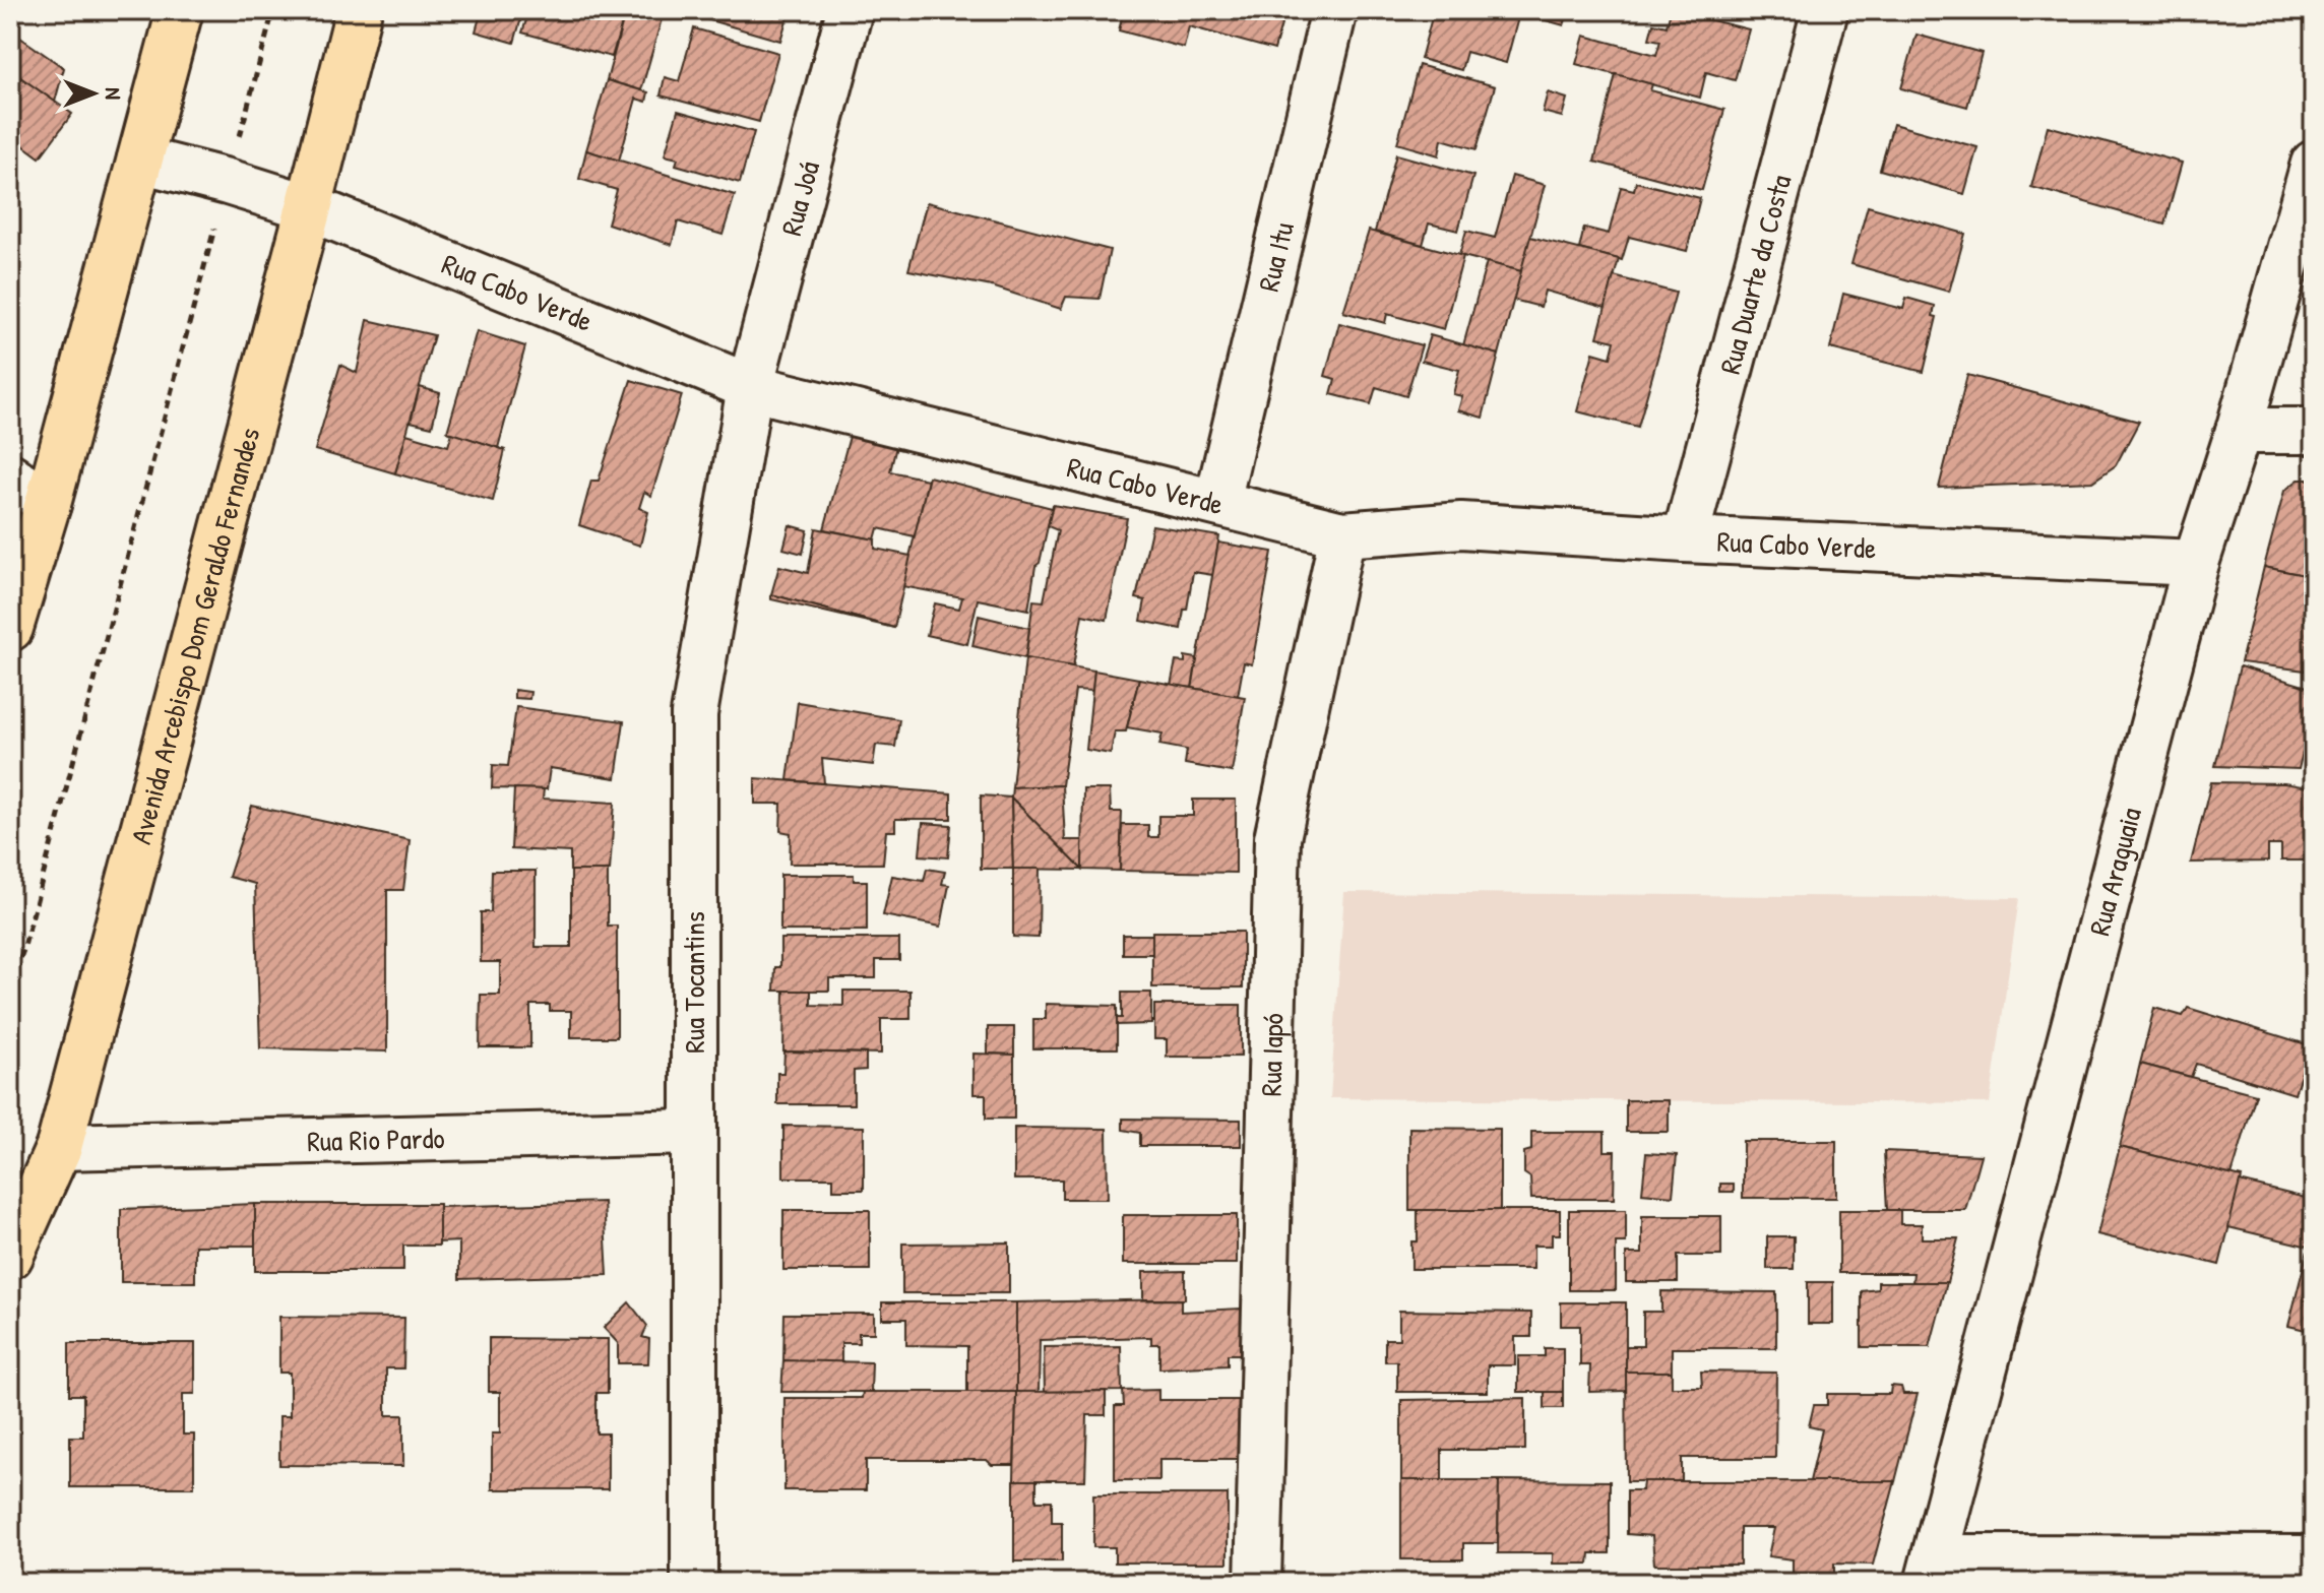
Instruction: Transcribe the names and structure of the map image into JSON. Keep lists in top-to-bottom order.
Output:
{
  "streets": {
    "main road": ["Avenida Arcebispo Dom Geraldo Fernandes"],
    "street": [
      "Rua Joá",
      "Rua Itu",
      "Rua Duarte da Costa",
      "Rua Cabo Verde",
      "Rua Araguaia",
      "Rua Tocantins",
      "Rua Iapó",
      "Rua Rio Pardo"
    ]
  },
  "crossings": [
    ["Rua Joá", "Rua Cabo Verde"],
    ["Rua Joá", "Rua Tocantins"],
    ["Rua Itu", "Rua Cabo Verde"],
    ["Rua Duarte da Costa", "Rua Cabo Verde"],
    ["Rua Cabo Verde", "Avenida Arcebispo Dom Geraldo Fernandes"],
    ["Rua Cabo Verde", "Rua Araguaia"],
    ["Rua Cabo Verde", "Rua Tocantins"],
    ["Rua Cabo Verde", "Rua Iapó"],
    ["Avenida Arcebispo Dom Geraldo Fernandes", "Rua Rio Pardo"],
    ["Rua Tocantins", "Rua Rio Pardo"]
  ],
  "north": "right"
}
